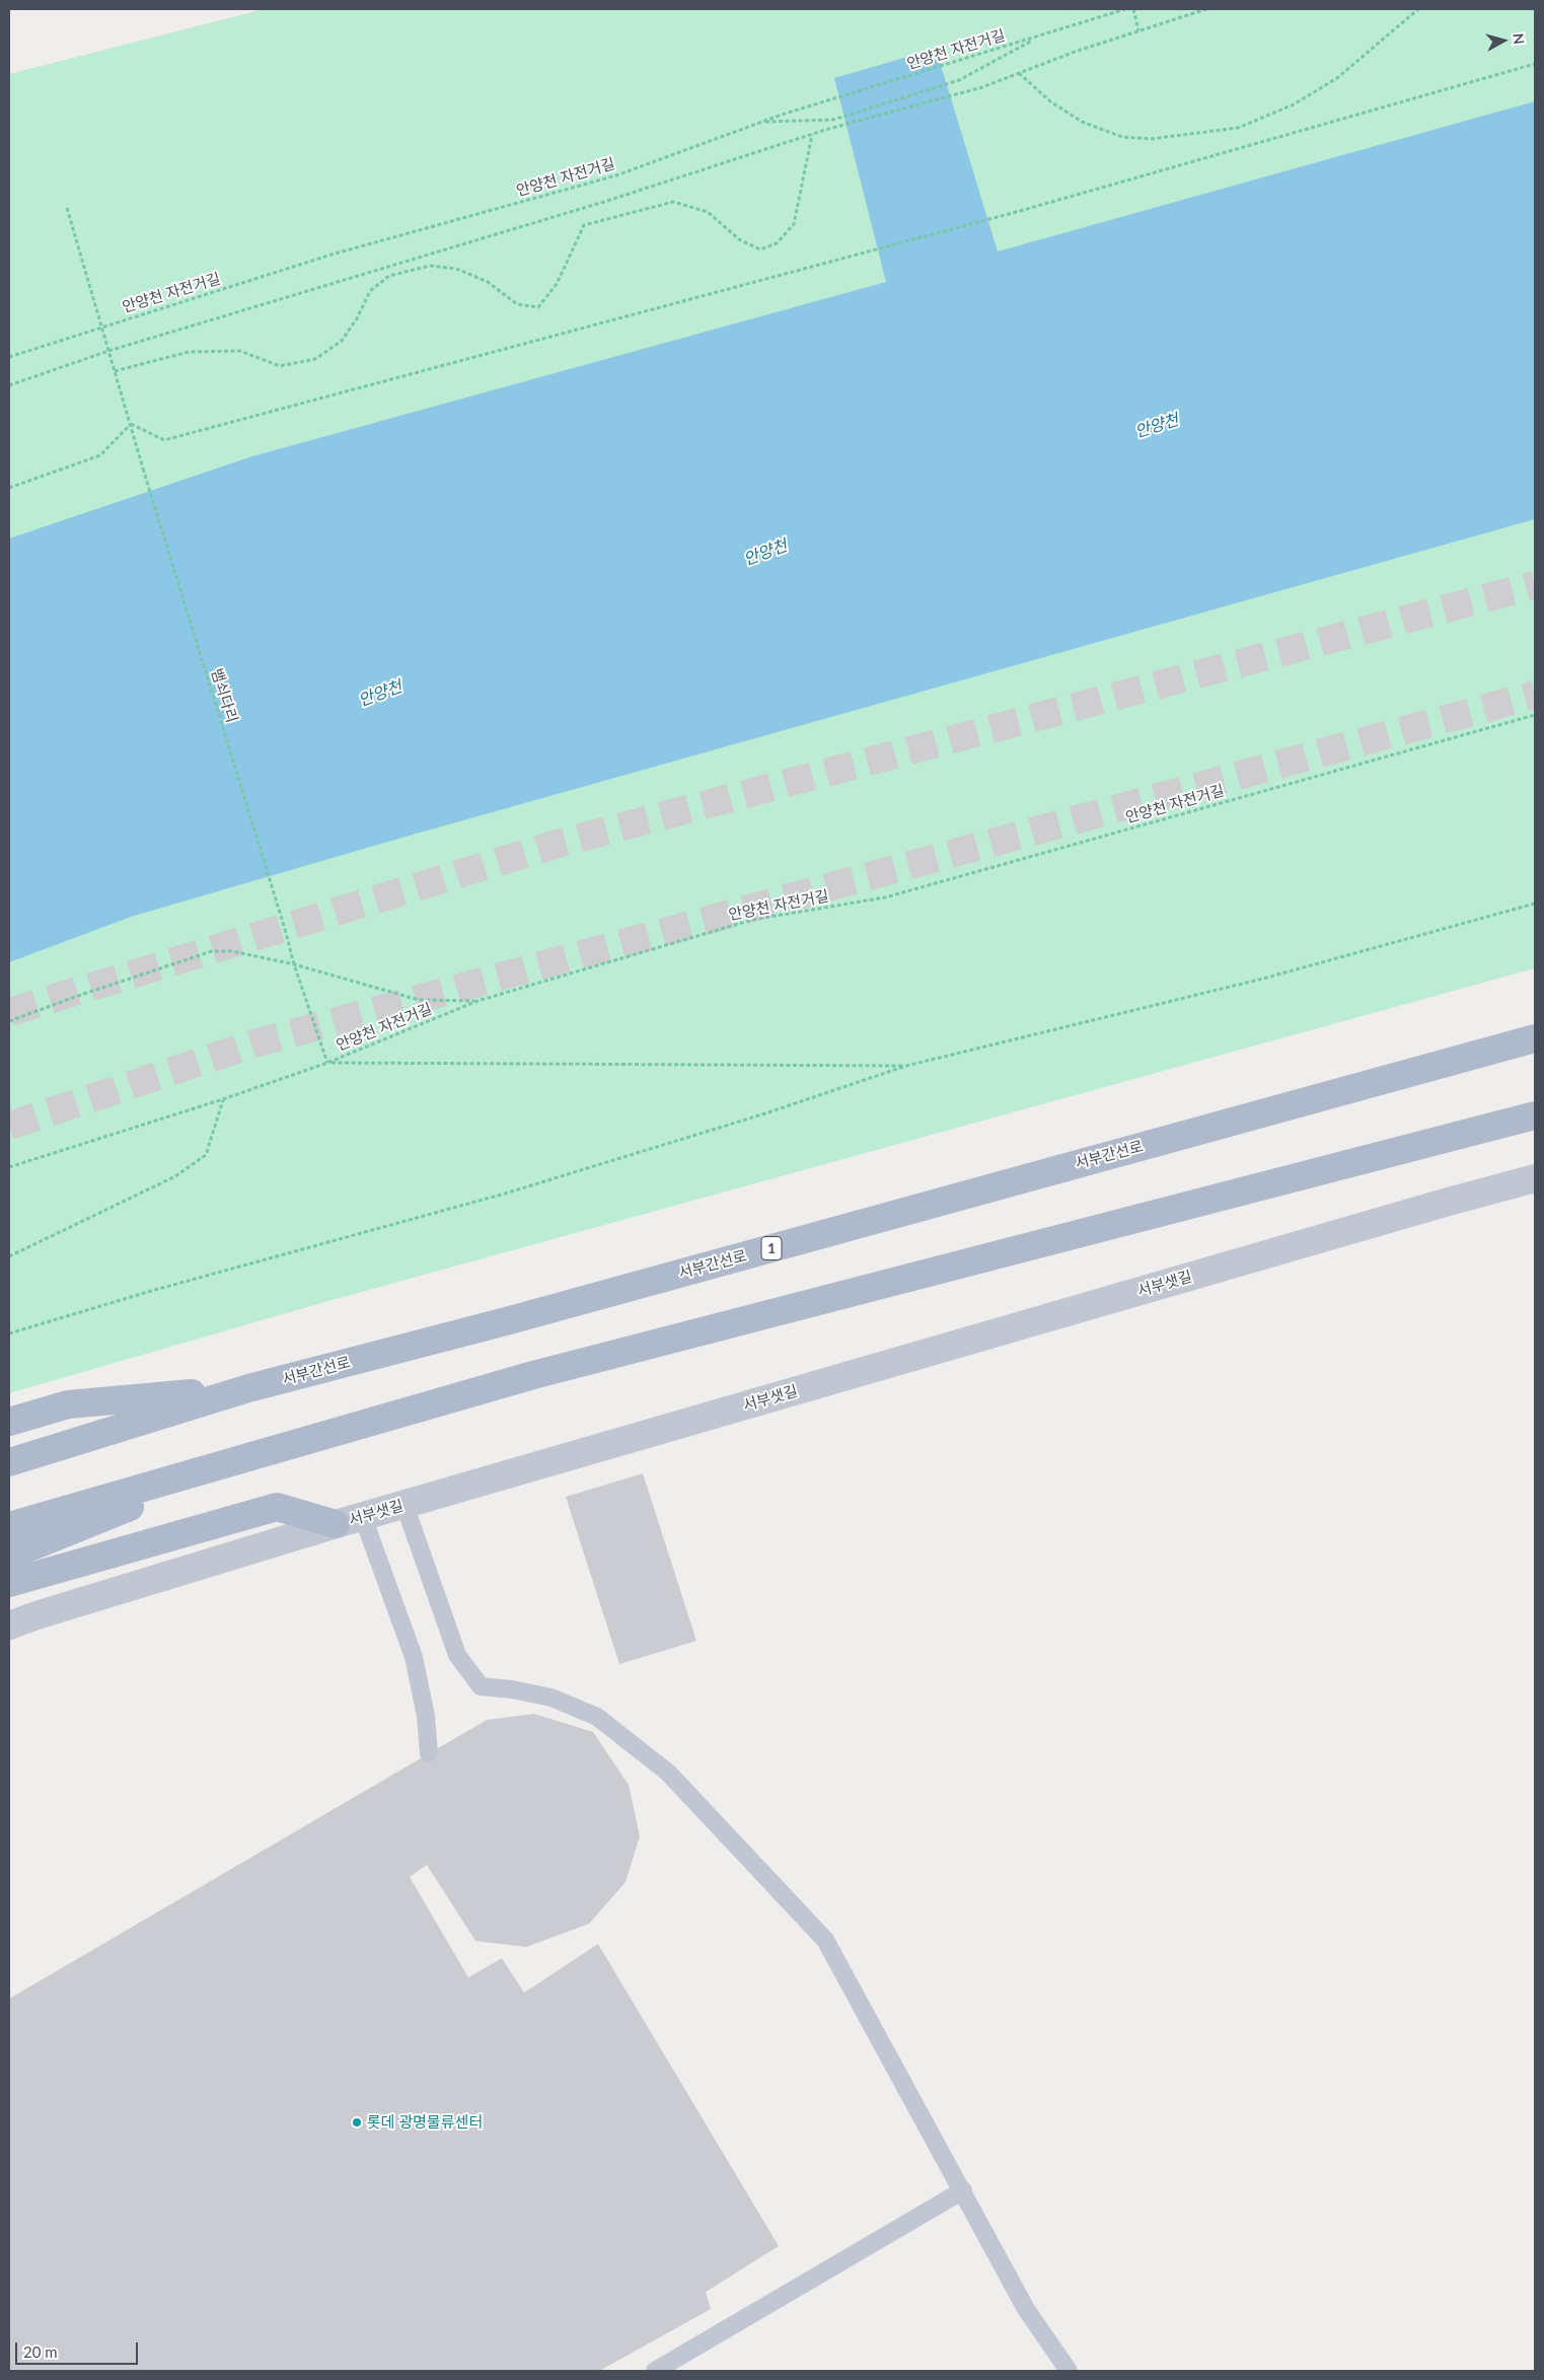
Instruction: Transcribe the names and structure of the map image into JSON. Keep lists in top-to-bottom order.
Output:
{
  "streets": {
    "main road": ["서부간선로", "1"],
    "street": ["서부샛길"],
    "path": ["안양천 자전거길", "뱀쇠다리"]
  },
  "crossings": [
    ["안양천 자전거길", "뱀쇠다리"]
  ],
  "water": ["안양천"],
  "places": ["롯데 광명물류센터"],
  "scale_bar": "20 m",
  "north": "right"
}
